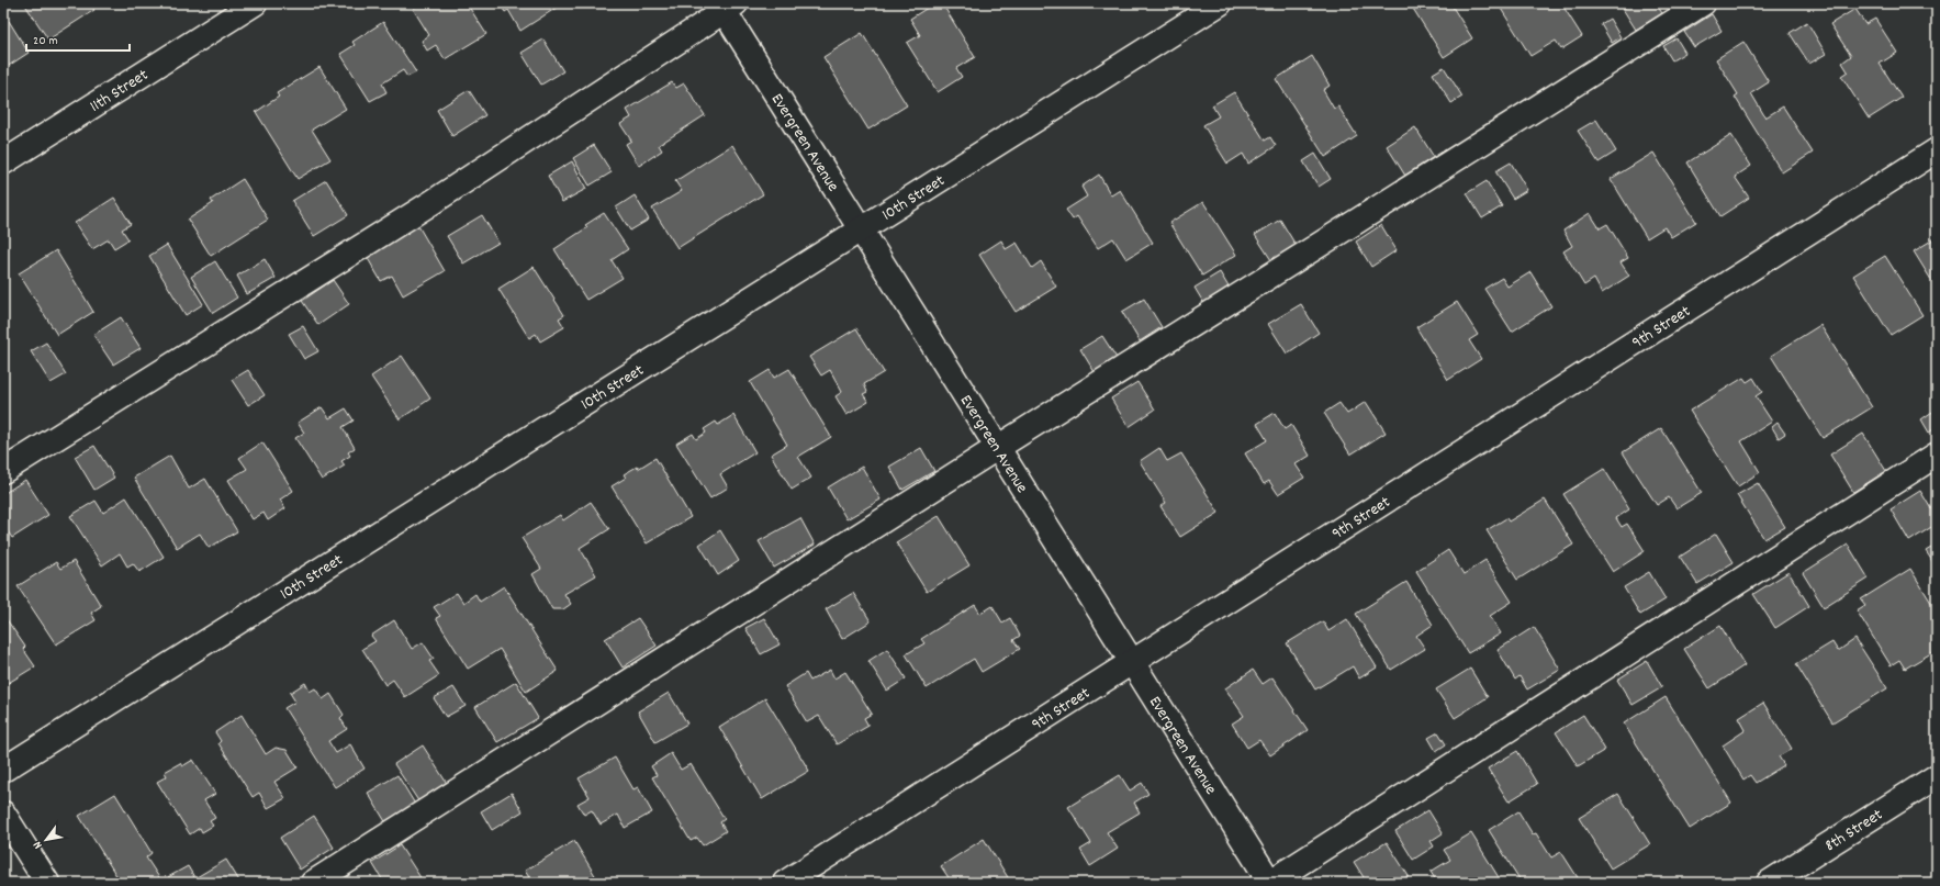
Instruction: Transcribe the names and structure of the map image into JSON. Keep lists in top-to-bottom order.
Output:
{
  "streets": {
    "street": [
      "11th Street",
      "Evergreen Avenue",
      "10th Street",
      "9th Street",
      "8th Street"
    ]
  },
  "crossings": [
    ["Evergreen Avenue", "10th Street"],
    ["Evergreen Avenue", "9th Street"]
  ],
  "scale_bar": "20 m",
  "north": "bottom left"
}
